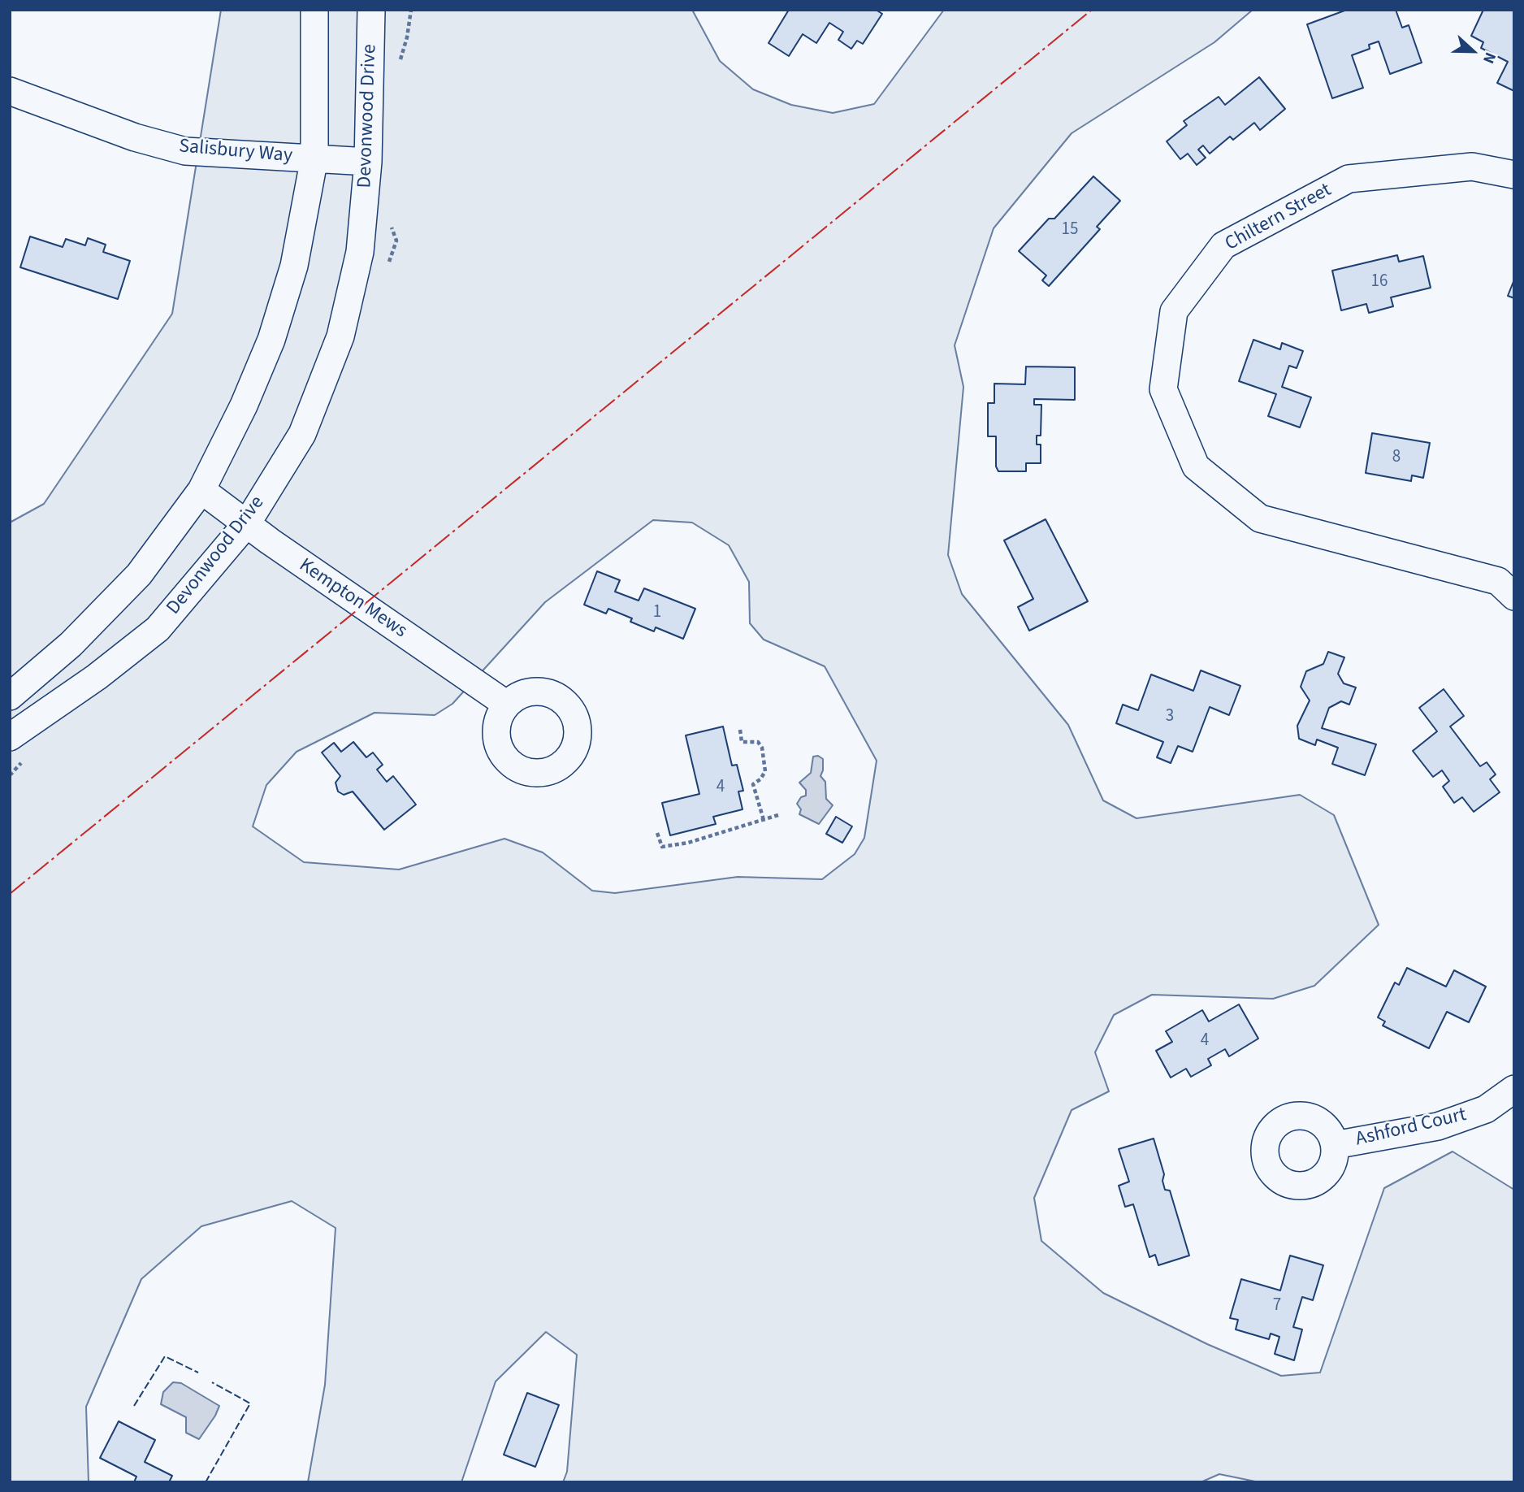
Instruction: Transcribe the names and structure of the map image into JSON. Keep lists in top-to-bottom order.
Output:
{
  "streets": {
    "street": [
      "Devonwood Drive",
      "Salisbury Way",
      "Chiltern Street",
      "Kempton Mews",
      "Ashford Court"
    ]
  },
  "crossings": [
    ["Devonwood Drive", "Salisbury Way"],
    ["Devonwood Drive", "Kempton Mews"]
  ],
  "house_numbers": [
    "15",
    "16",
    "8",
    "1",
    "3",
    "4",
    "4",
    "7"
  ],
  "north": "right"
}
